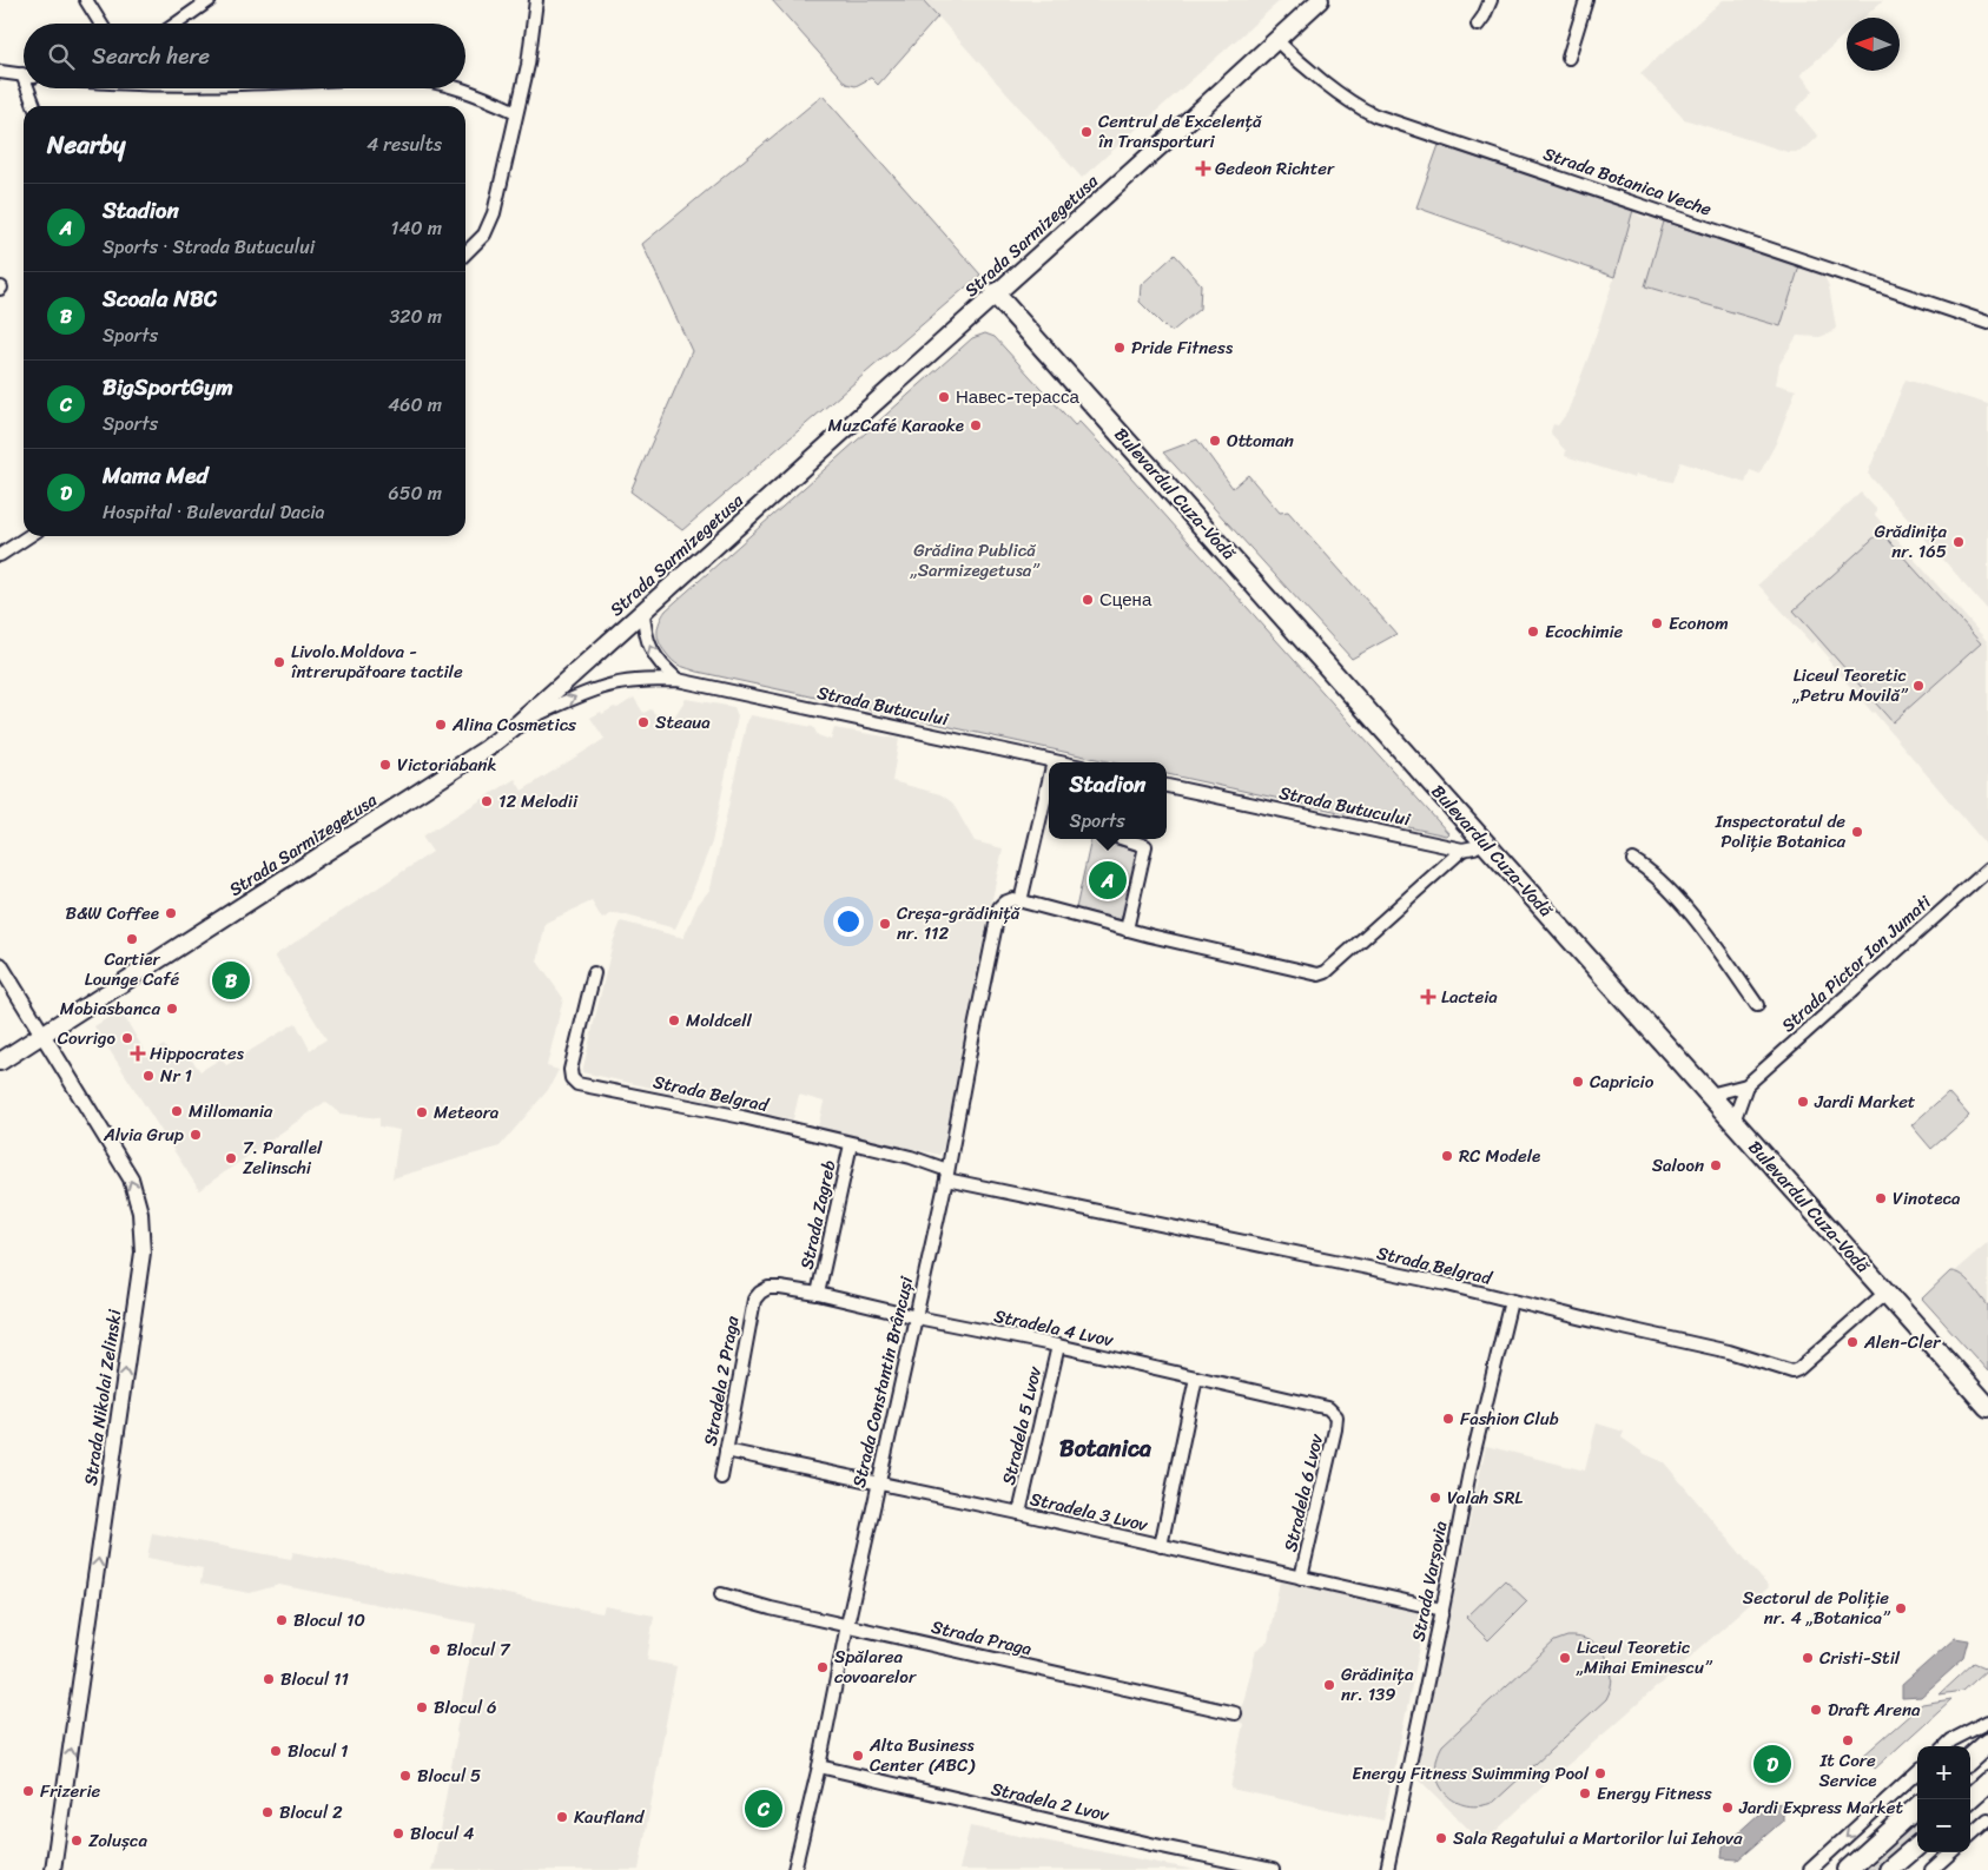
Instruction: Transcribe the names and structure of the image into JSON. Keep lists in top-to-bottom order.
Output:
{
  "streets": {
    "main road": ["Strada Sarmizegetusa", "Bulevardul Cuza-Vodă"],
    "street": [
      "Strada Botanica Veche",
      "Strada Butucului",
      "Strada Pictor Ion Jumati",
      "Strada Belgrad",
      "Strada Zagreb",
      "Stradela 4 Lvov",
      "Stradela 2 Praga",
      "Strada Constantin Brâncuși",
      "Strada Nikolai Zelinski",
      "Stradela 5 Lvov",
      "Stradela 6 Lvov",
      "Stradela 3 Lvov",
      "Strada Varșovia",
      "Strada Praga",
      "Stradela 2 Lvov"
    ]
  },
  "crossings": [
    ["Strada Botanica Veche", "Strada Sarmizegetusa"],
    ["Strada Sarmizegetusa", "Bulevardul Cuza-Vodă"],
    ["Strada Sarmizegetusa", "Strada Butucului"],
    ["Strada Sarmizegetusa", "Strada Nikolai Zelinski"],
    ["Bulevardul Cuza-Vodă", "Strada Pictor Ion Jumati"],
    ["Bulevardul Cuza-Vodă", "Strada Belgrad"],
    ["Strada Belgrad", "Strada Zagreb"],
    ["Strada Belgrad", "Strada Constantin Brâncuși"],
    ["Strada Belgrad", "Strada Varșovia"],
    ["Strada Zagreb", "Stradela 4 Lvov"],
    ["Stradela 4 Lvov", "Stradela 2 Praga"],
    ["Stradela 4 Lvov", "Strada Constantin Brâncuși"],
    ["Stradela 4 Lvov", "Stradela 5 Lvov"],
    ["Stradela 4 Lvov", "Stradela 6 Lvov"],
    ["Stradela 2 Praga", "Stradela 3 Lvov"],
    ["Strada Constantin Brâncuși", "Stradela 3 Lvov"],
    ["Strada Constantin Brâncuși", "Strada Praga"],
    ["Strada Constantin Brâncuși", "Stradela 2 Lvov"],
    ["Stradela 5 Lvov", "Stradela 3 Lvov"],
    ["Stradela 6 Lvov", "Stradela 3 Lvov"],
    ["Stradela 3 Lvov", "Strada Varșovia"]
  ],
  "one_way": ["Strada Nikolai Zelinski"],
  "districts": ["Botanica"],
  "parks": ["Grădina Publică „Sarmizegetusa”"],
  "places": {
    "other": [
      "Centrul de Excelență în Transporturi",
      "Pride Fitness",
      "Навес-терасса",
      "MuzCafé Karaoke",
      "Ottoman",
      "Grădinița nr. 165",
      "Сцена",
      "Econom",
      "Ecochimie",
      "Livolo.Moldova - întrerupătoare tactile",
      "Liceul Teoretic „Petru Movilă”",
      "Steaua",
      "Alina Cosmetics",
      "Victoriabank",
      "12 Melodii",
      "Inspectoratul de Poliție Botanica",
      "B&W Coffee",
      "Creșa-grădiniță nr. 112",
      "Cartier Lounge Café",
      "Mobiasbanca",
      "Moldcell",
      "Covrigo",
      "Nr 1",
      "Capricio",
      "Jardi Market",
      "Millomania",
      "Meteora",
      "Alvia Grup",
      "RC Modele",
      "7. Parallel Zelinschi",
      "Saloon",
      "Vinoteca",
      "Alen-Cler",
      "Fashion Club",
      "Valah SRL",
      "Sectorul de Poliție nr. 4 „Botanica”",
      "Blocul 10",
      "Blocul 7",
      "Liceul Teoretic „Mihai Eminescu”",
      "Cristi-Stil",
      "Spălarea covoarelor",
      "Blocul 11",
      "Grădinița nr. 139",
      "Blocul 6",
      "Draft Arena",
      "It Core Service",
      "Blocul 1",
      "Alta Business Center (ABC)",
      "Energy Fitness Swimming Pool",
      "Blocul 5",
      "Frizerie",
      "Energy Fitness",
      "Jardi Express Market",
      "Blocul 2",
      "Kaufland",
      "Blocul 4",
      "Sala Regatului a Martorilor lui Iehova",
      "Zolușca"
    ],
    "health": ["Gedeon Richter", "Lacteia", "Hippocrates"]
  },
  "north": "left",
  "page": {
    "search": "Search here",
    "heading": ["Nearby", "4 results"],
    "list": [
      {
        "mark": "A",
        "name": "Stadion",
        "note": "Sports · Strada Butucului",
        "value": "140 m"
      },
      {
        "mark": "B",
        "name": "Scoala NBC",
        "note": "Sports",
        "value": "320 m"
      },
      {
        "mark": "C",
        "name": "BigSportGym",
        "note": "Sports",
        "value": "460 m"
      },
      {
        "mark": "D",
        "name": "Mama Med",
        "note": "Hospital · Bulevardul Dacia",
        "value": "650 m"
      }
    ],
    "popup": ["Stadion", "Sports"],
    "pins": [
      "A",
      "B",
      "D",
      "C"
    ],
    "map_buttons": ["+", "−"]
  }
}
